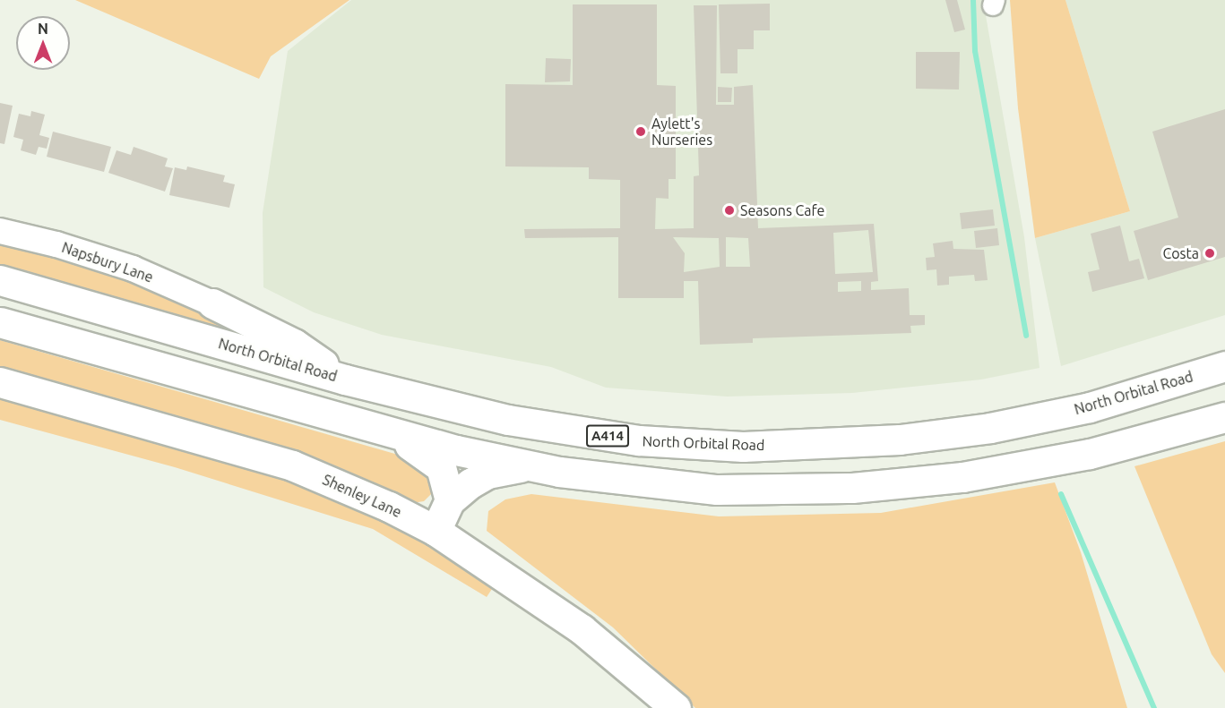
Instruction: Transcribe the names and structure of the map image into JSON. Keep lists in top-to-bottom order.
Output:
{
  "streets": {
    "main road": ["North Orbital Road", "A414", "Shenley Lane"],
    "street": ["Napsbury Lane"]
  },
  "places": ["Aylett's Nurseries", "Seasons Cafe", "Costa"],
  "north": "top"
}
